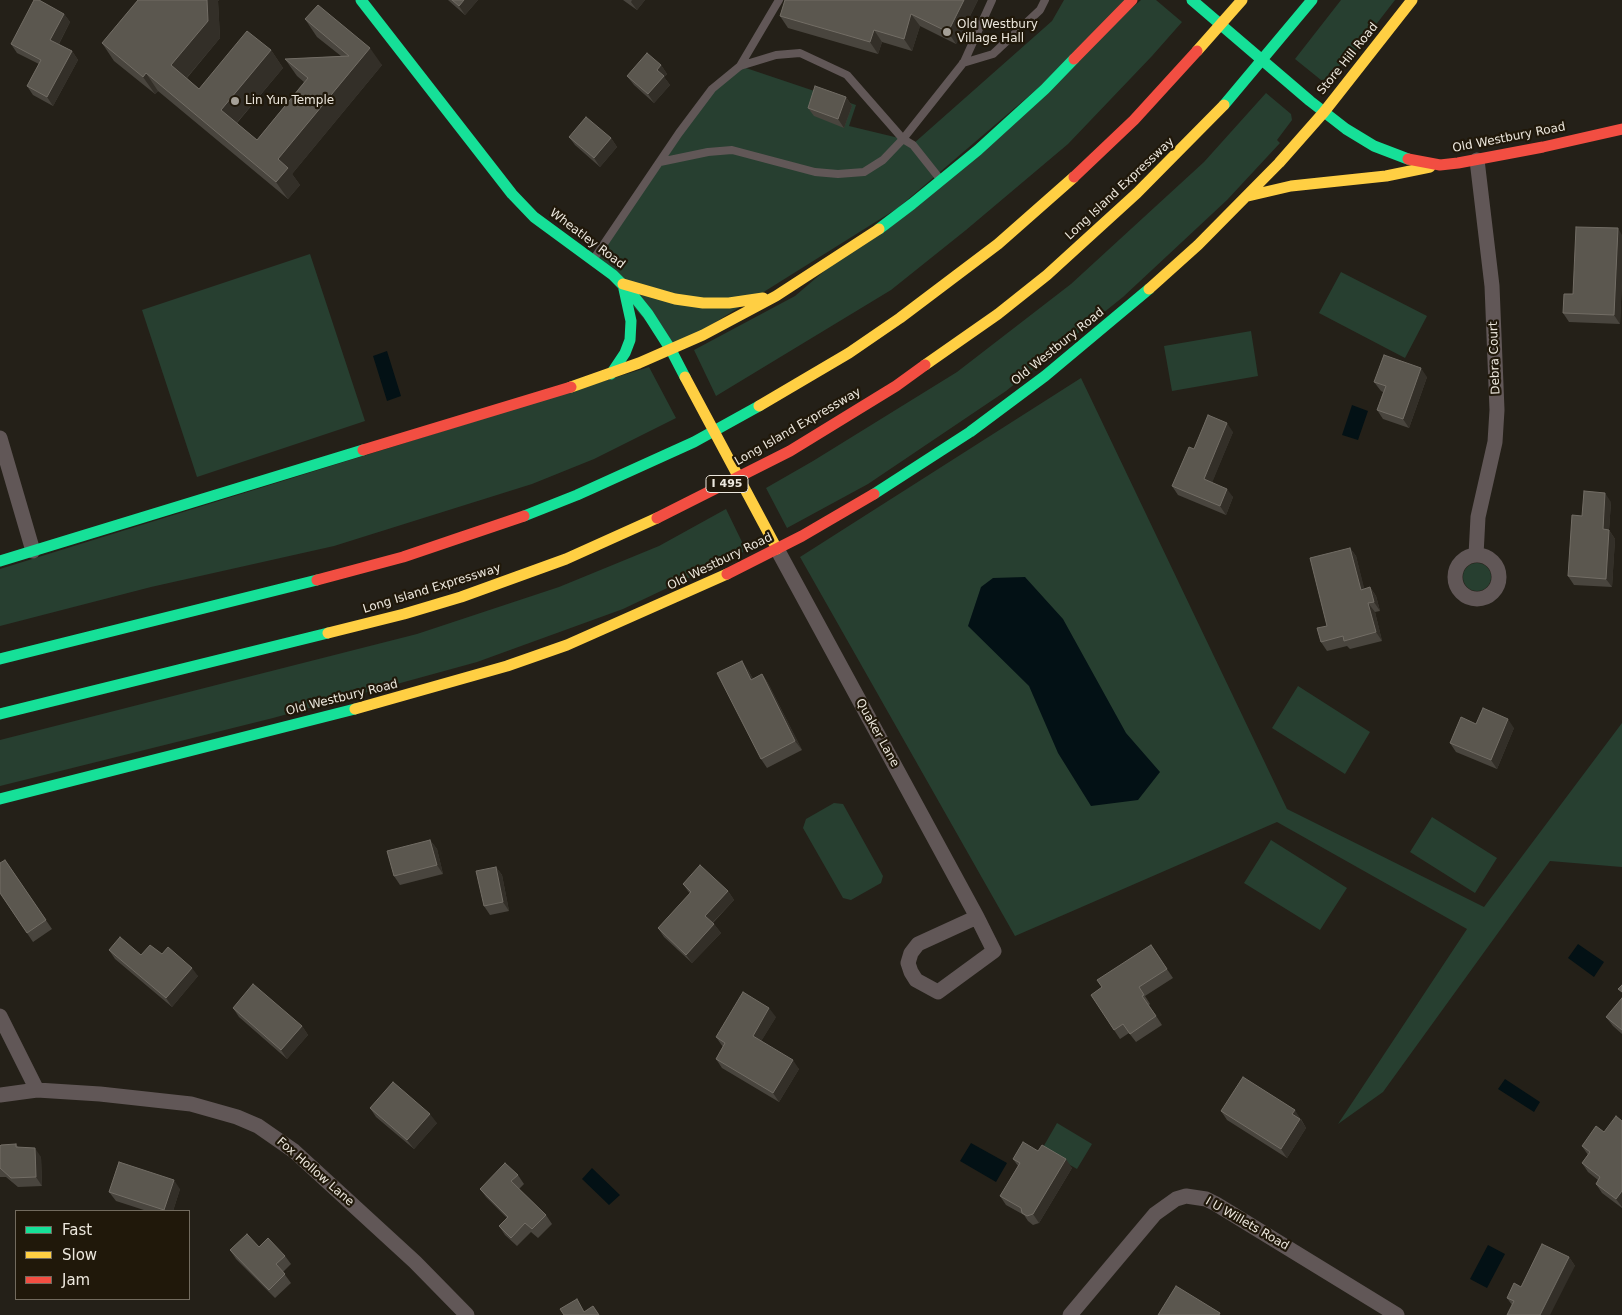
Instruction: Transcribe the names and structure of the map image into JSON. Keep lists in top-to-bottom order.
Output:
{
  "streets": {
    "main road": [
      "Store Hill Road",
      "Old Westbury Road",
      "Long Island Expressway",
      "Wheatley Road",
      "I 495"
    ],
    "street": [
      "Debra Court",
      "Quaker Lane",
      "Fox Hollow Lane",
      "I U Willets Road"
    ]
  },
  "crossings": [
    ["Store Hill Road", "Old Westbury Road"],
    ["Old Westbury Road", "Wheatley Road"],
    ["Old Westbury Road", "Debra Court"],
    ["Old Westbury Road", "Quaker Lane"],
    ["Wheatley Road", "Quaker Lane"]
  ],
  "places": ["Old Westbury Village Hall", "Lin Yun Temple"],
  "legend": ["Fast", "Slow", "Jam"]
}
